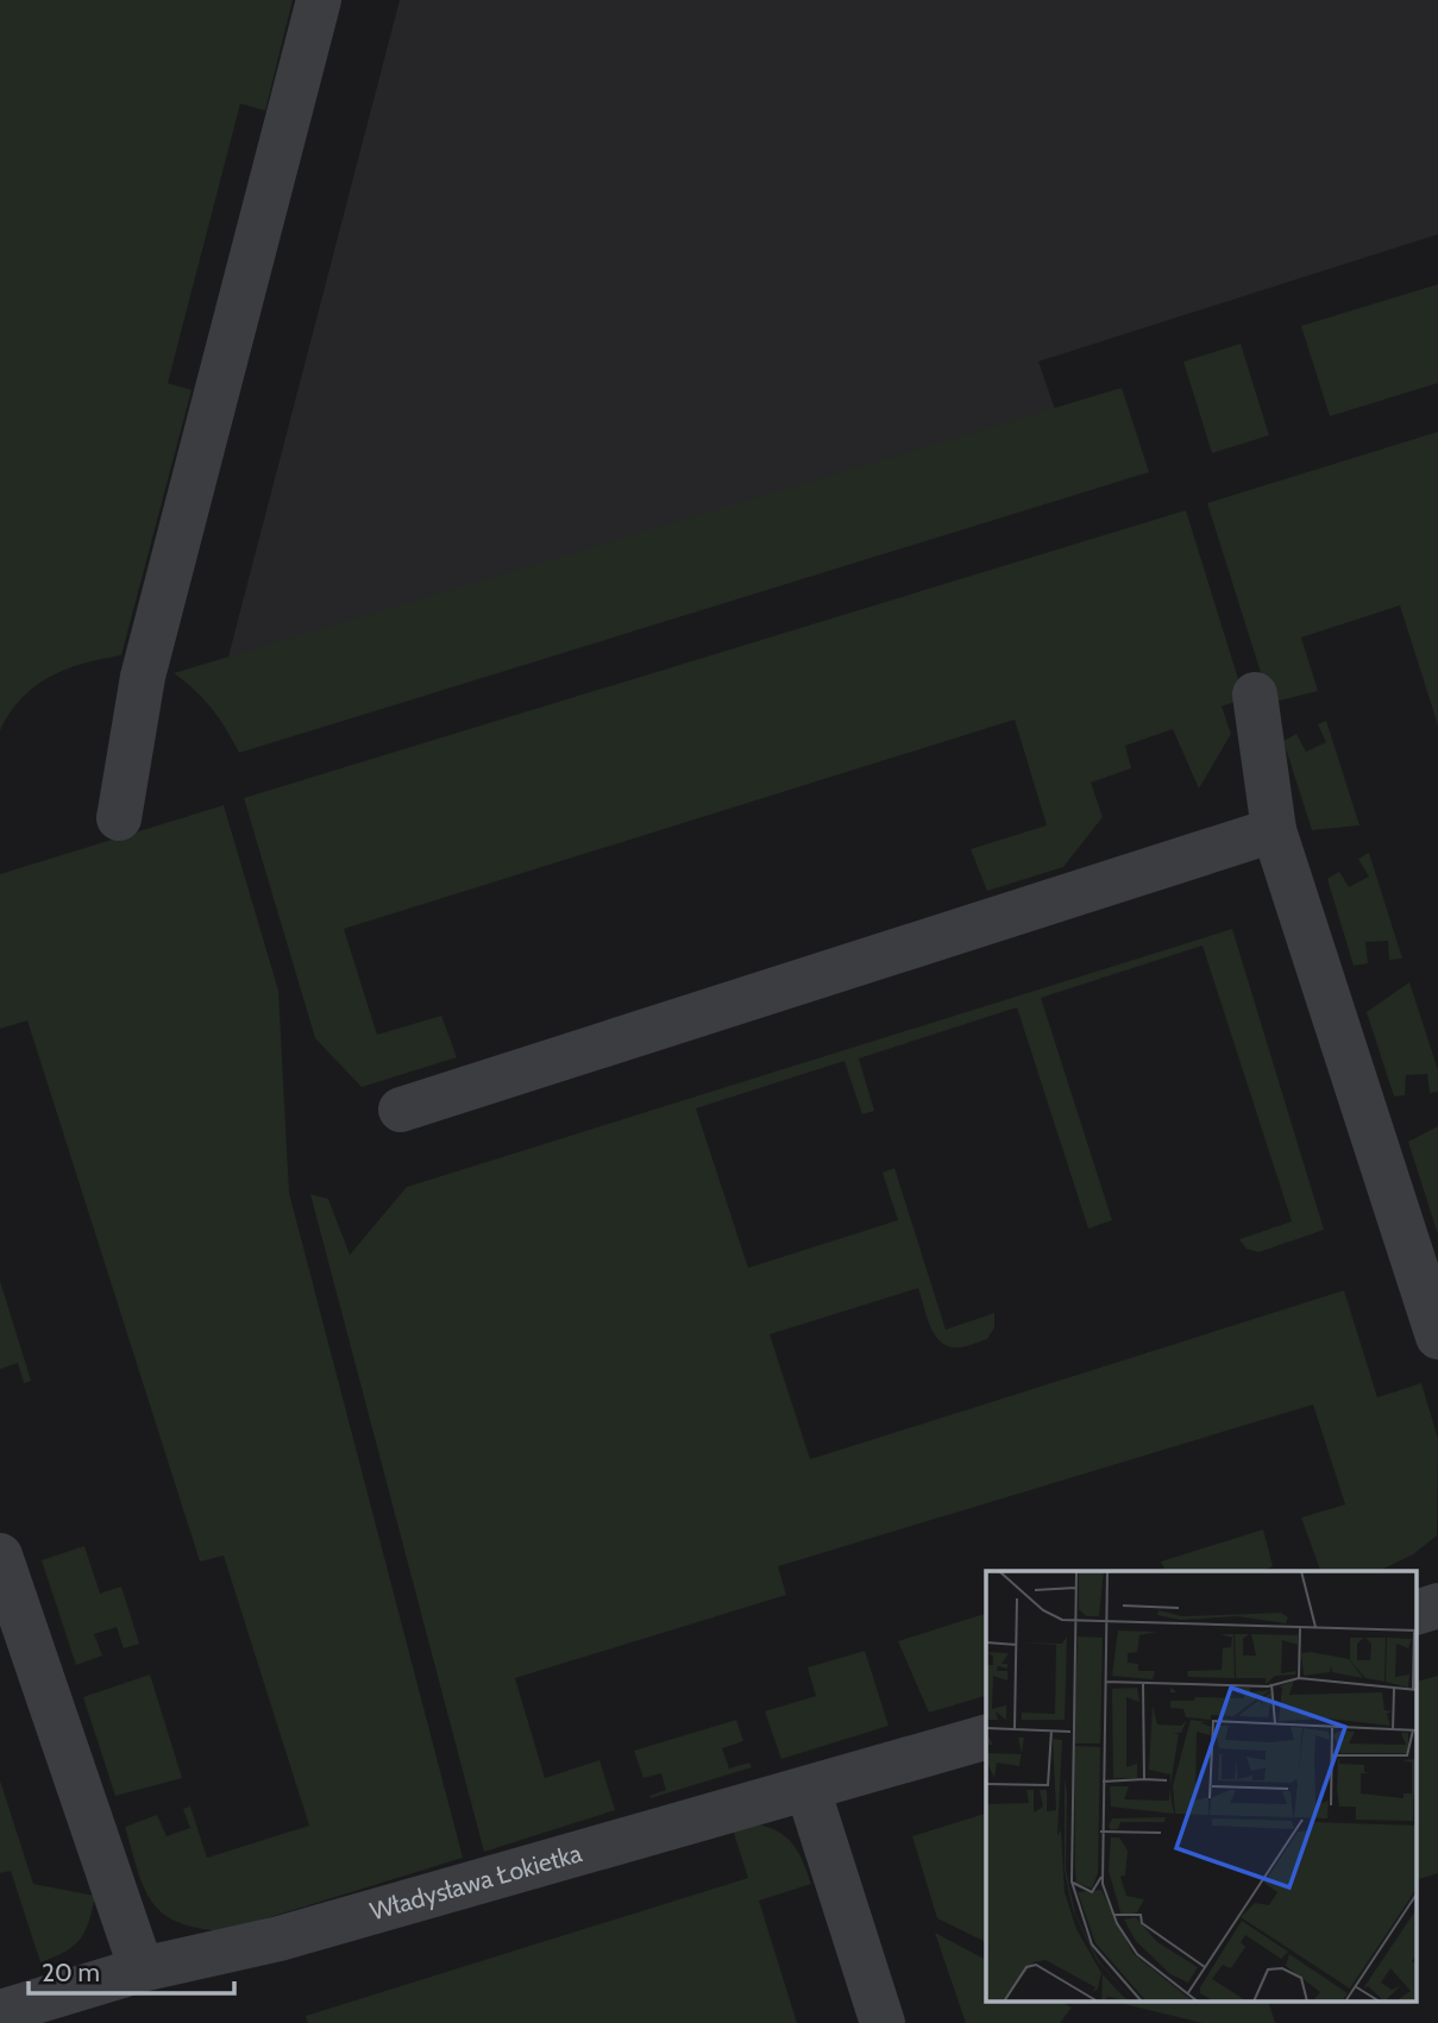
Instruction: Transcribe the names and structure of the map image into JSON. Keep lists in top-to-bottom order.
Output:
{
  "streets": {
    "street": ["Władysława Łokietka"]
  },
  "scale_bar": "20 m"
}
